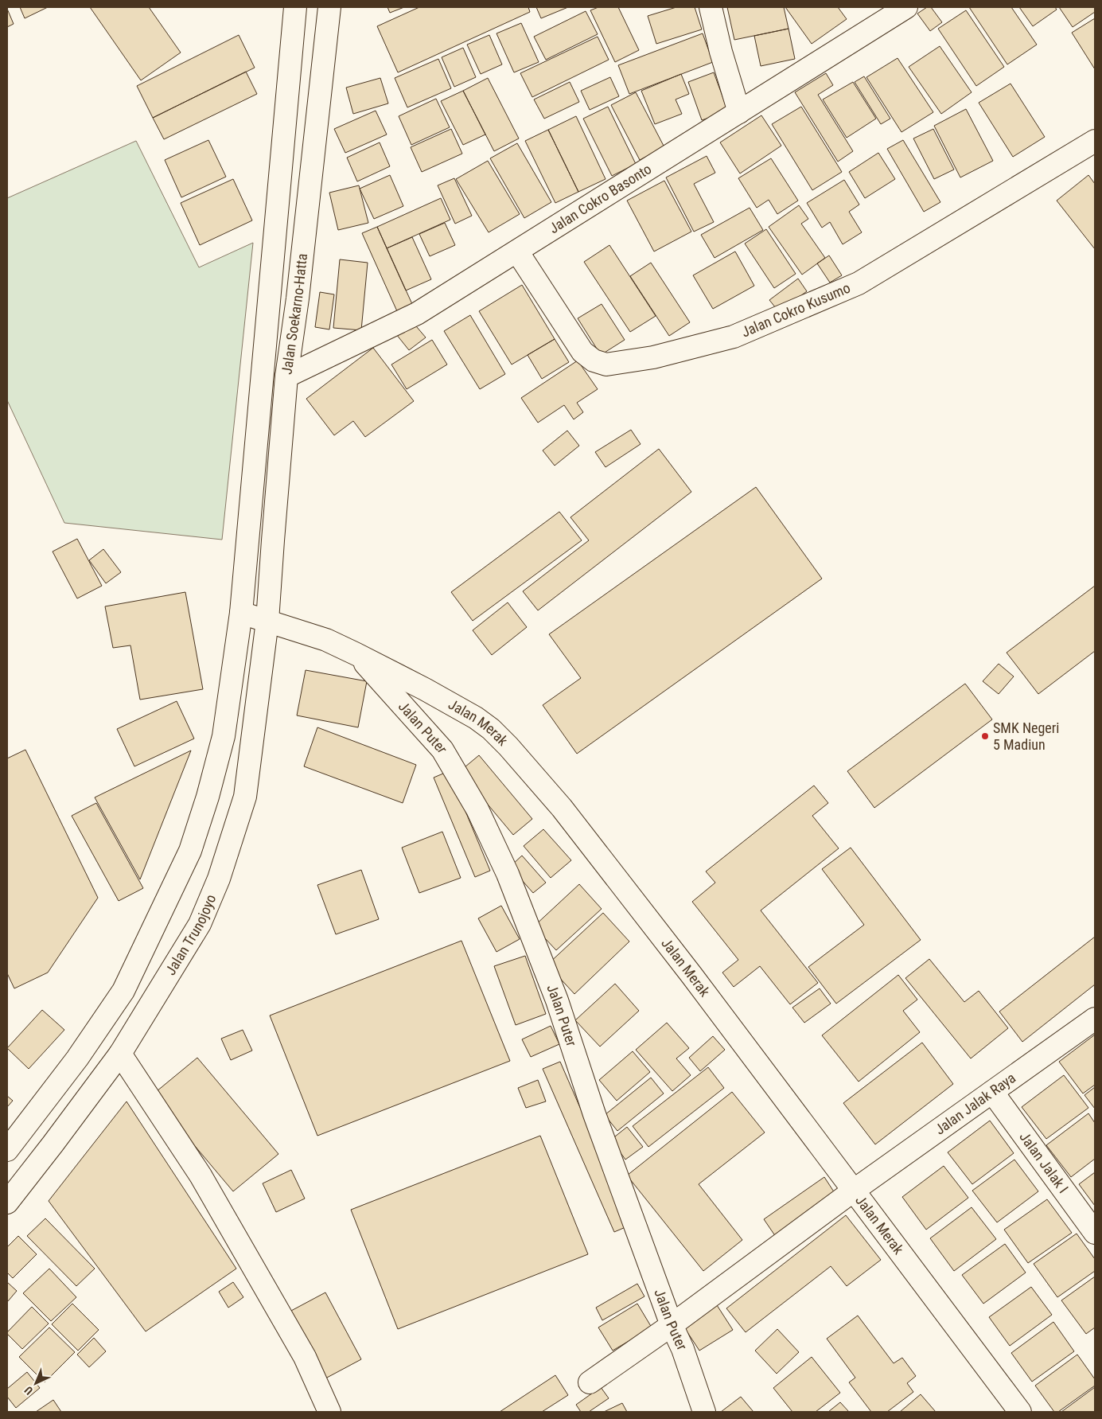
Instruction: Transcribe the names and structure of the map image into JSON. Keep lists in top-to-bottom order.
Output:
{
  "streets": {
    "main road": [
      "Jalan Cokro Basonto",
      "Jalan Cokro Kusumo",
      "Jalan Soekarno-Hatta",
      "Jalan Merak",
      "Jalan Puter",
      "Jalan Trunojoyo",
      "Jalan Jalak Raya",
      "Jalan Jalak I"
    ]
  },
  "crossings": [
    ["Jalan Cokro Basonto", "Jalan Cokro Kusumo"],
    ["Jalan Cokro Basonto", "Jalan Soekarno-Hatta"],
    ["Jalan Soekarno-Hatta", "Jalan Merak"],
    ["Jalan Soekarno-Hatta", "Jalan Trunojoyo"],
    ["Jalan Merak", "Jalan Puter"],
    ["Jalan Merak", "Jalan Trunojoyo"],
    ["Jalan Merak", "Jalan Jalak Raya"],
    ["Jalan Puter", "Jalan Jalak Raya"],
    ["Jalan Jalak Raya", "Jalan Jalak I"]
  ],
  "places": ["SMK Negeri 5 Madiun"],
  "north": "bottom left"
}
